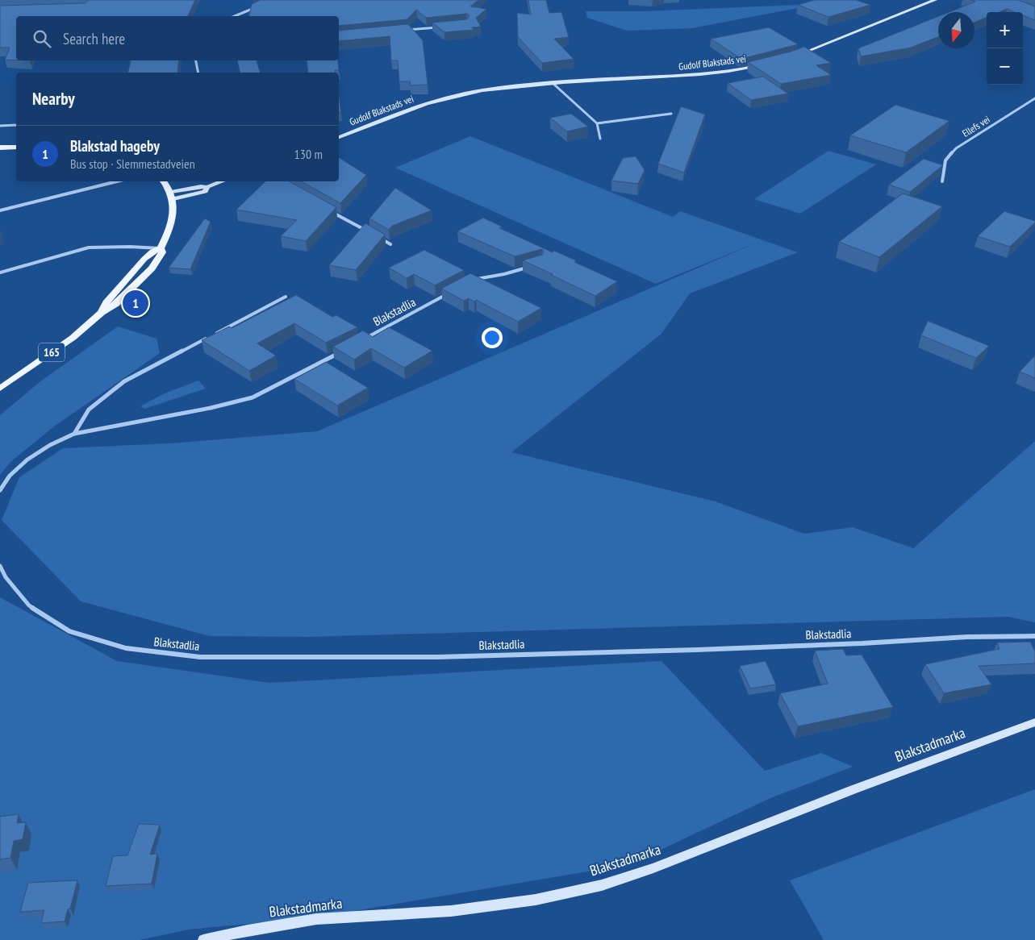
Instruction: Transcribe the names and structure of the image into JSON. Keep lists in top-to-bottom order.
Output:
{
  "streets": {
    "main road": ["165"],
    "street": [
      "Gudolf Blakstads vei",
      "Ellefs vei",
      "Blakstadlia",
      "Blakstadmarka"
    ]
  },
  "north": "bottom",
  "page": {
    "map_buttons": ["+", "−"],
    "search": "Search here",
    "heading": "Nearby",
    "list": [
      {
        "mark": "1",
        "name": "Blakstad hageby",
        "note": "Bus stop · Slemmestadveien",
        "value": "130 m"
      }
    ],
    "pins": "1"
  }
}
